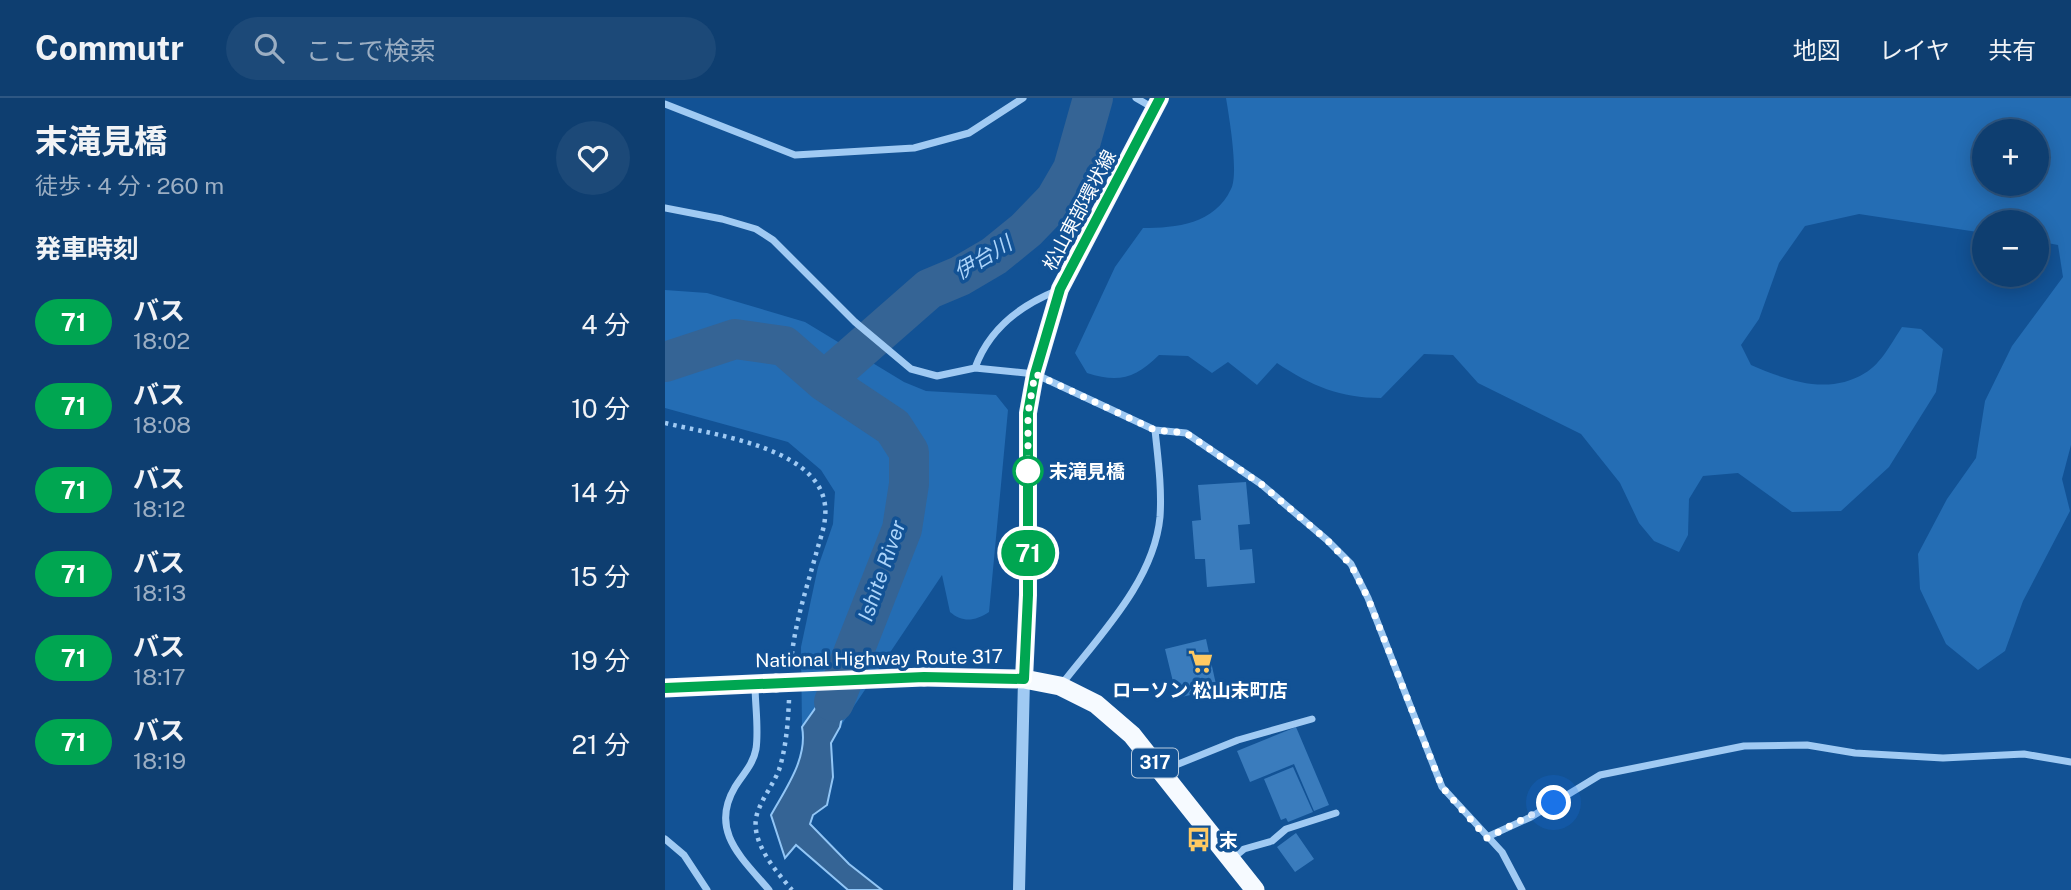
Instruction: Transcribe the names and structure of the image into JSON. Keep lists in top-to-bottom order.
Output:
{
  "streets": {
    "highway": ["National Highway Route 317", "317"],
    "main road": ["松山東部環状線"]
  },
  "crossings": [
    ["松山東部環状線", "National Highway Route 317"]
  ],
  "water": ["伊台川", "Ishite River"],
  "places": {
    "other": ["末滝見橋"],
    "supermarket": ["ローソン 松山末町店"],
    "bus stop": ["末"]
  },
  "lines": ["bus line 71"],
  "page": {
    "header": "Commutr",
    "search": "ここで検索",
    "nav": ["地図", "レイヤ", "共有"],
    "heading": [
      ["末滝見橋", "徒歩 · 4 分 · 260 m"],
      "発車時刻"
    ],
    "on_map": "71",
    "map_buttons": ["+", "−"],
    "list": [
      {
        "mark": "71",
        "name": "バス",
        "note": "18:02",
        "value": "4 分"
      },
      {
        "mark": "71",
        "name": "バス",
        "note": "18:08",
        "value": "10 分"
      },
      {
        "mark": "71",
        "name": "バス",
        "note": "18:12",
        "value": "14 分"
      },
      {
        "mark": "71",
        "name": "バス",
        "note": "18:13",
        "value": "15 分"
      },
      {
        "mark": "71",
        "name": "バス",
        "note": "18:17",
        "value": "19 分"
      },
      {
        "mark": "71",
        "name": "バス",
        "note": "18:19",
        "value": "21 分"
      }
    ]
  }
}
